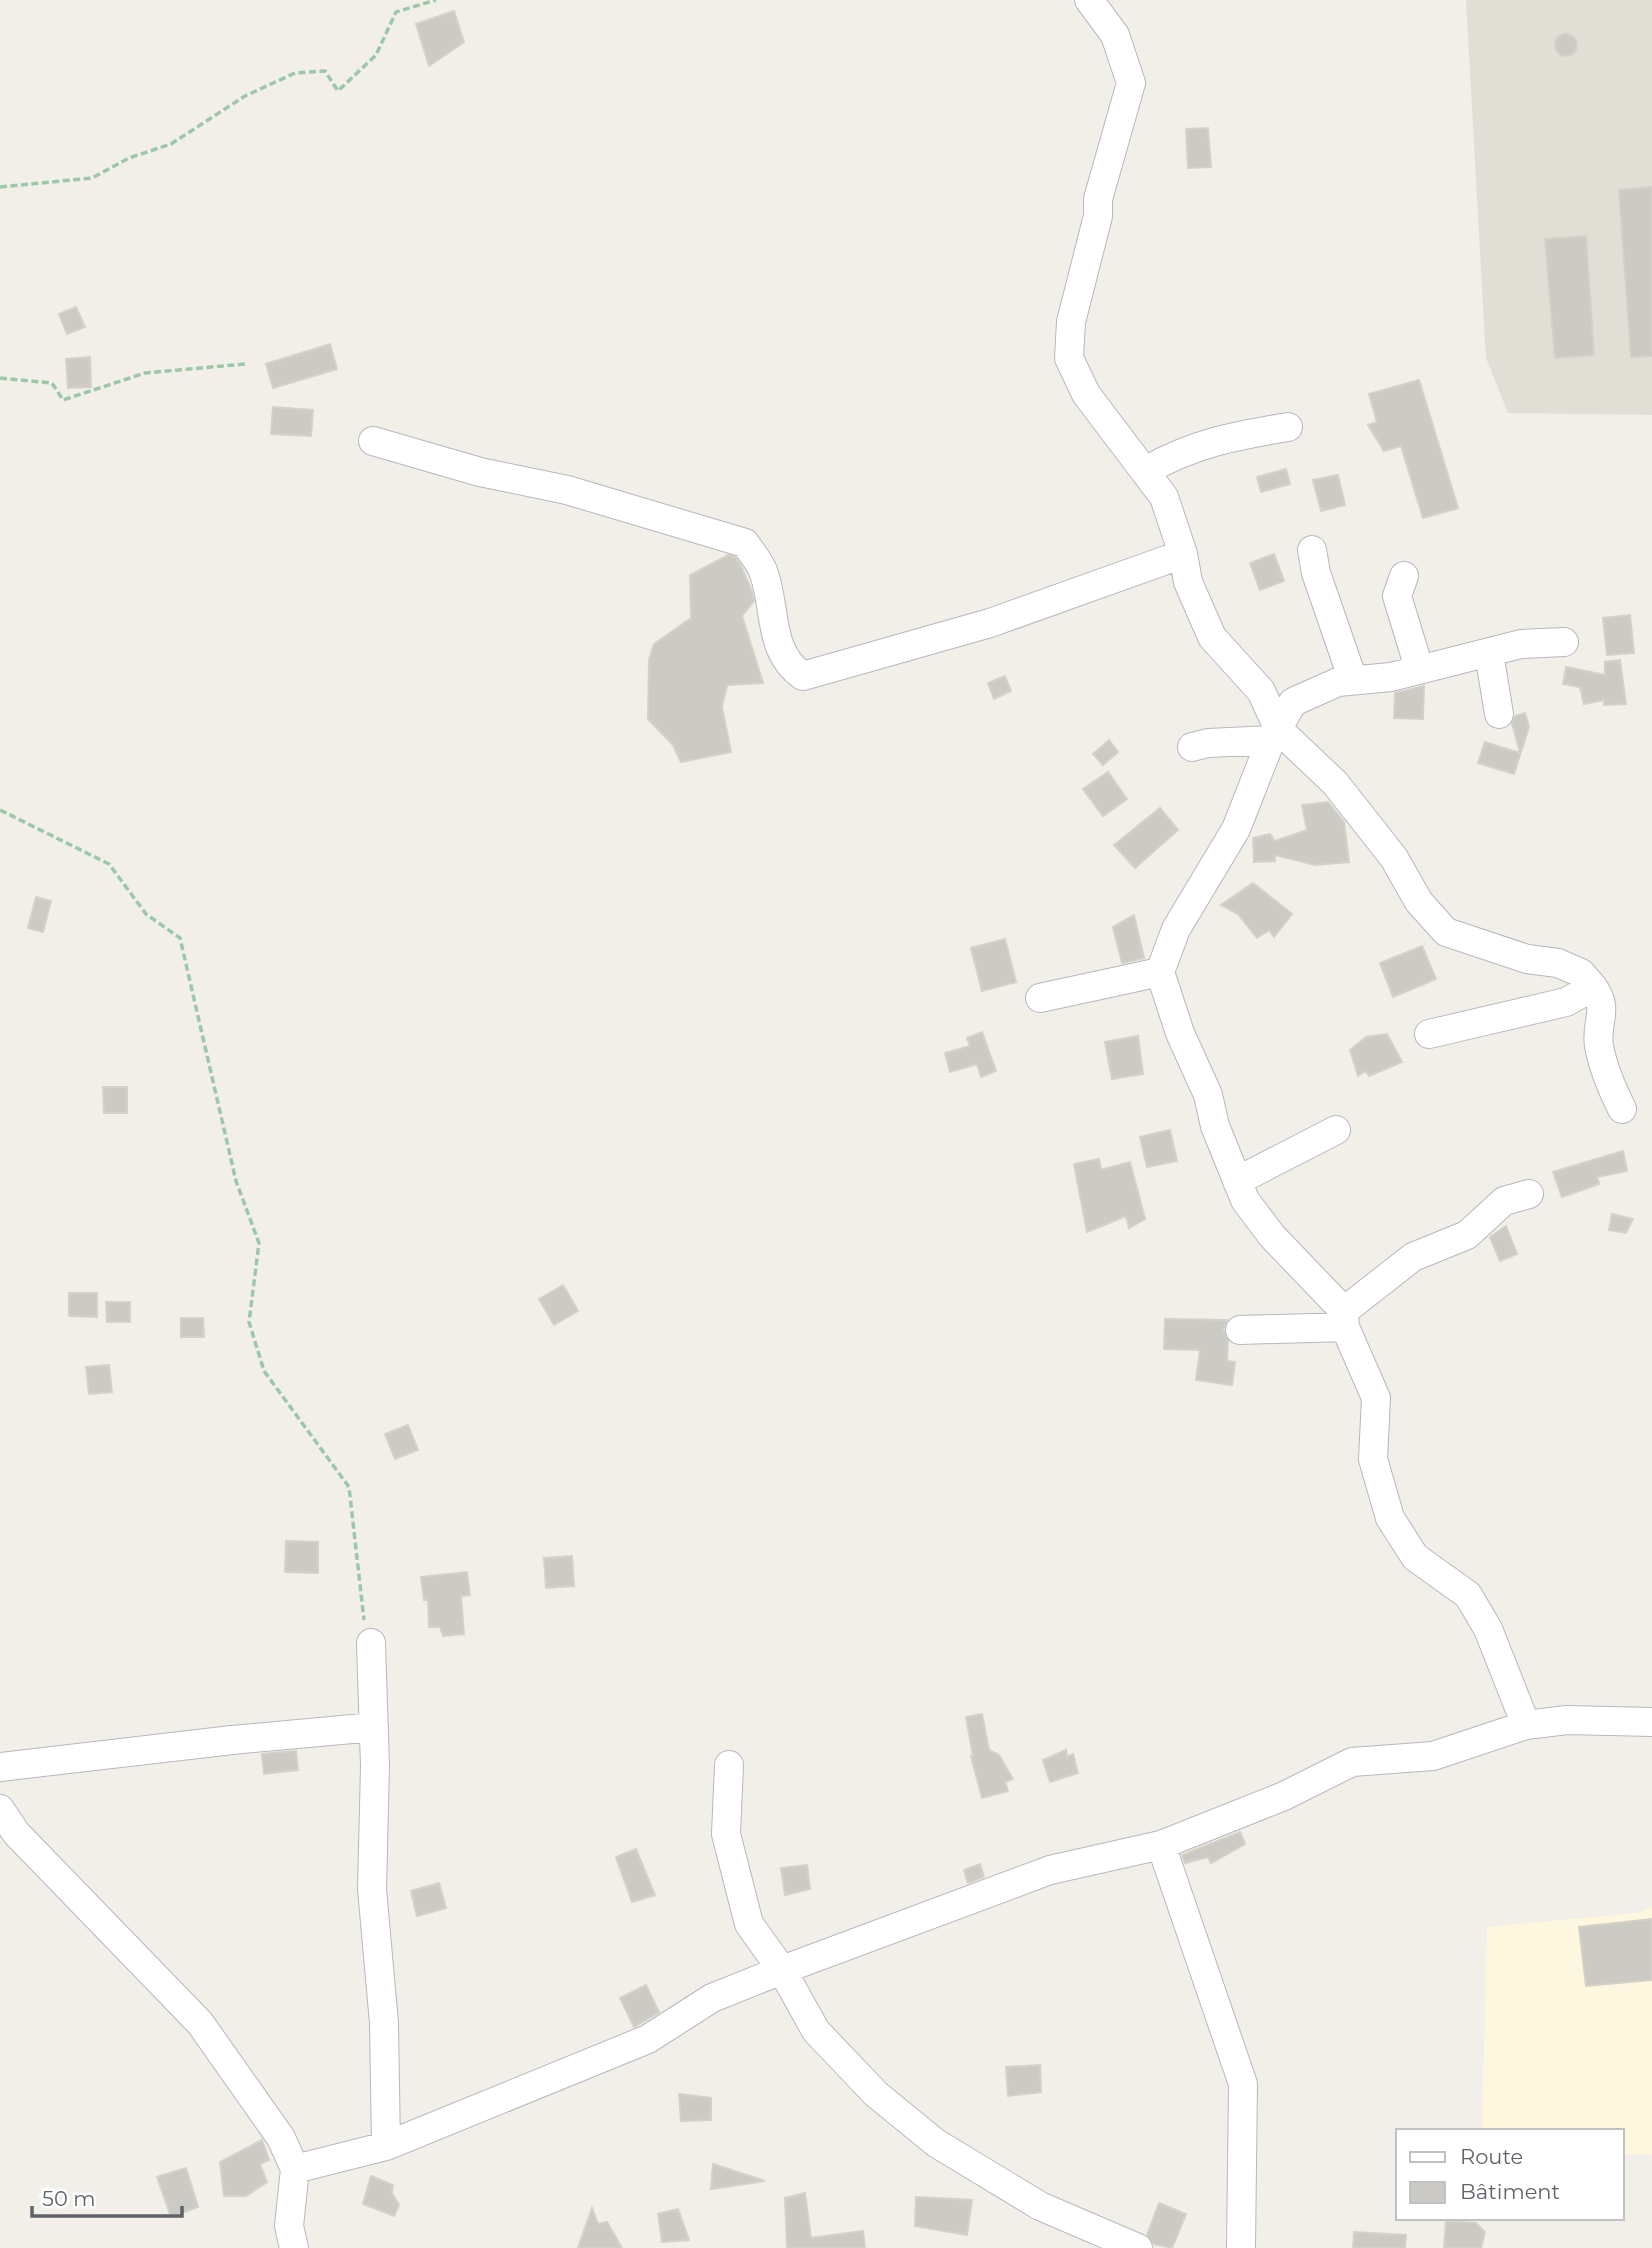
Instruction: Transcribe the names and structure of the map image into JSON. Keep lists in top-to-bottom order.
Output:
{
  "legend": ["Route", "Bâtiment"],
  "scale_bar": "50 m"
}
